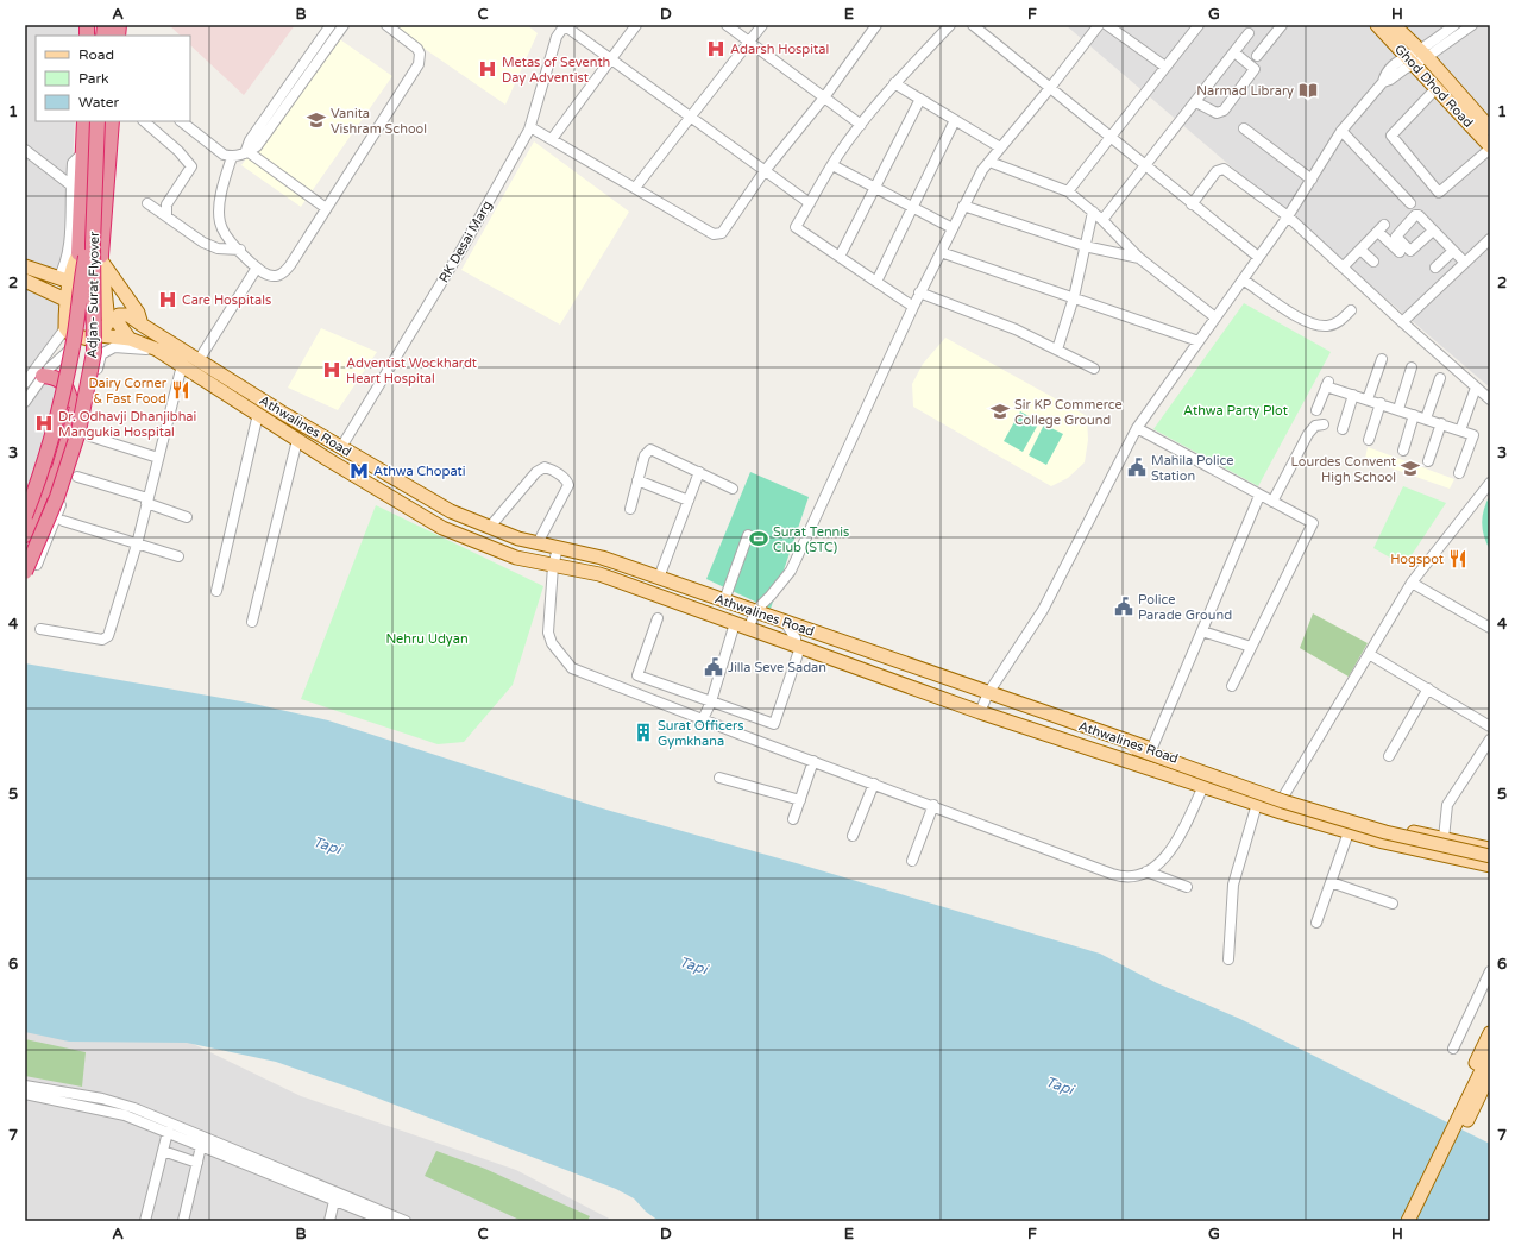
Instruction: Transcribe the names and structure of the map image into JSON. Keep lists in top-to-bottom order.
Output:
{
  "streets": {
    "highway": ["Adjan- Surat Flyover"],
    "main road": ["Ghod Dhod Road", "Athwalines Road"],
    "street": ["RK Desai Marg"]
  },
  "crossings": [
    ["RK Desai Marg", "Athwalines Road"]
  ],
  "water": ["Tapi"],
  "parks": ["Athwa Party Plot", "Nehru Udyan"],
  "places": {
    "hospital": [
      "Adarsh Hospital",
      "Metas of Seventh Day Adventist",
      "Care Hospitals",
      "Adventist Wockhardt Heart Hospital",
      "Dr. Odhavji Dhanjibhai Mangukia Hospital"
    ],
    "library": ["Narmad Library"],
    "school or university": ["Vanita Vishram School", "Sir KP Commerce College Ground", "Lourdes Convent High School"],
    "restaurant": ["Dairy Corner & Fast Food", "Hogspot"],
    "public building": ["Mahila Police Station", "Police Parade Ground", "Jilla Seve Sadan"],
    "metro station": ["Athwa Chopati"],
    "sports": ["Surat Tennis Club (STC)"],
    "building": ["Surat Officers Gymkhana"]
  },
  "legend": ["Road", "Park", "Water"],
  "grid": {
    "columns": [
      "A",
      "B",
      "C",
      "D",
      "E",
      "F",
      "G",
      "H"
    ],
    "rows": [
      "1",
      "2",
      "3",
      "4",
      "5",
      "6",
      "7"
    ]
  }
}
